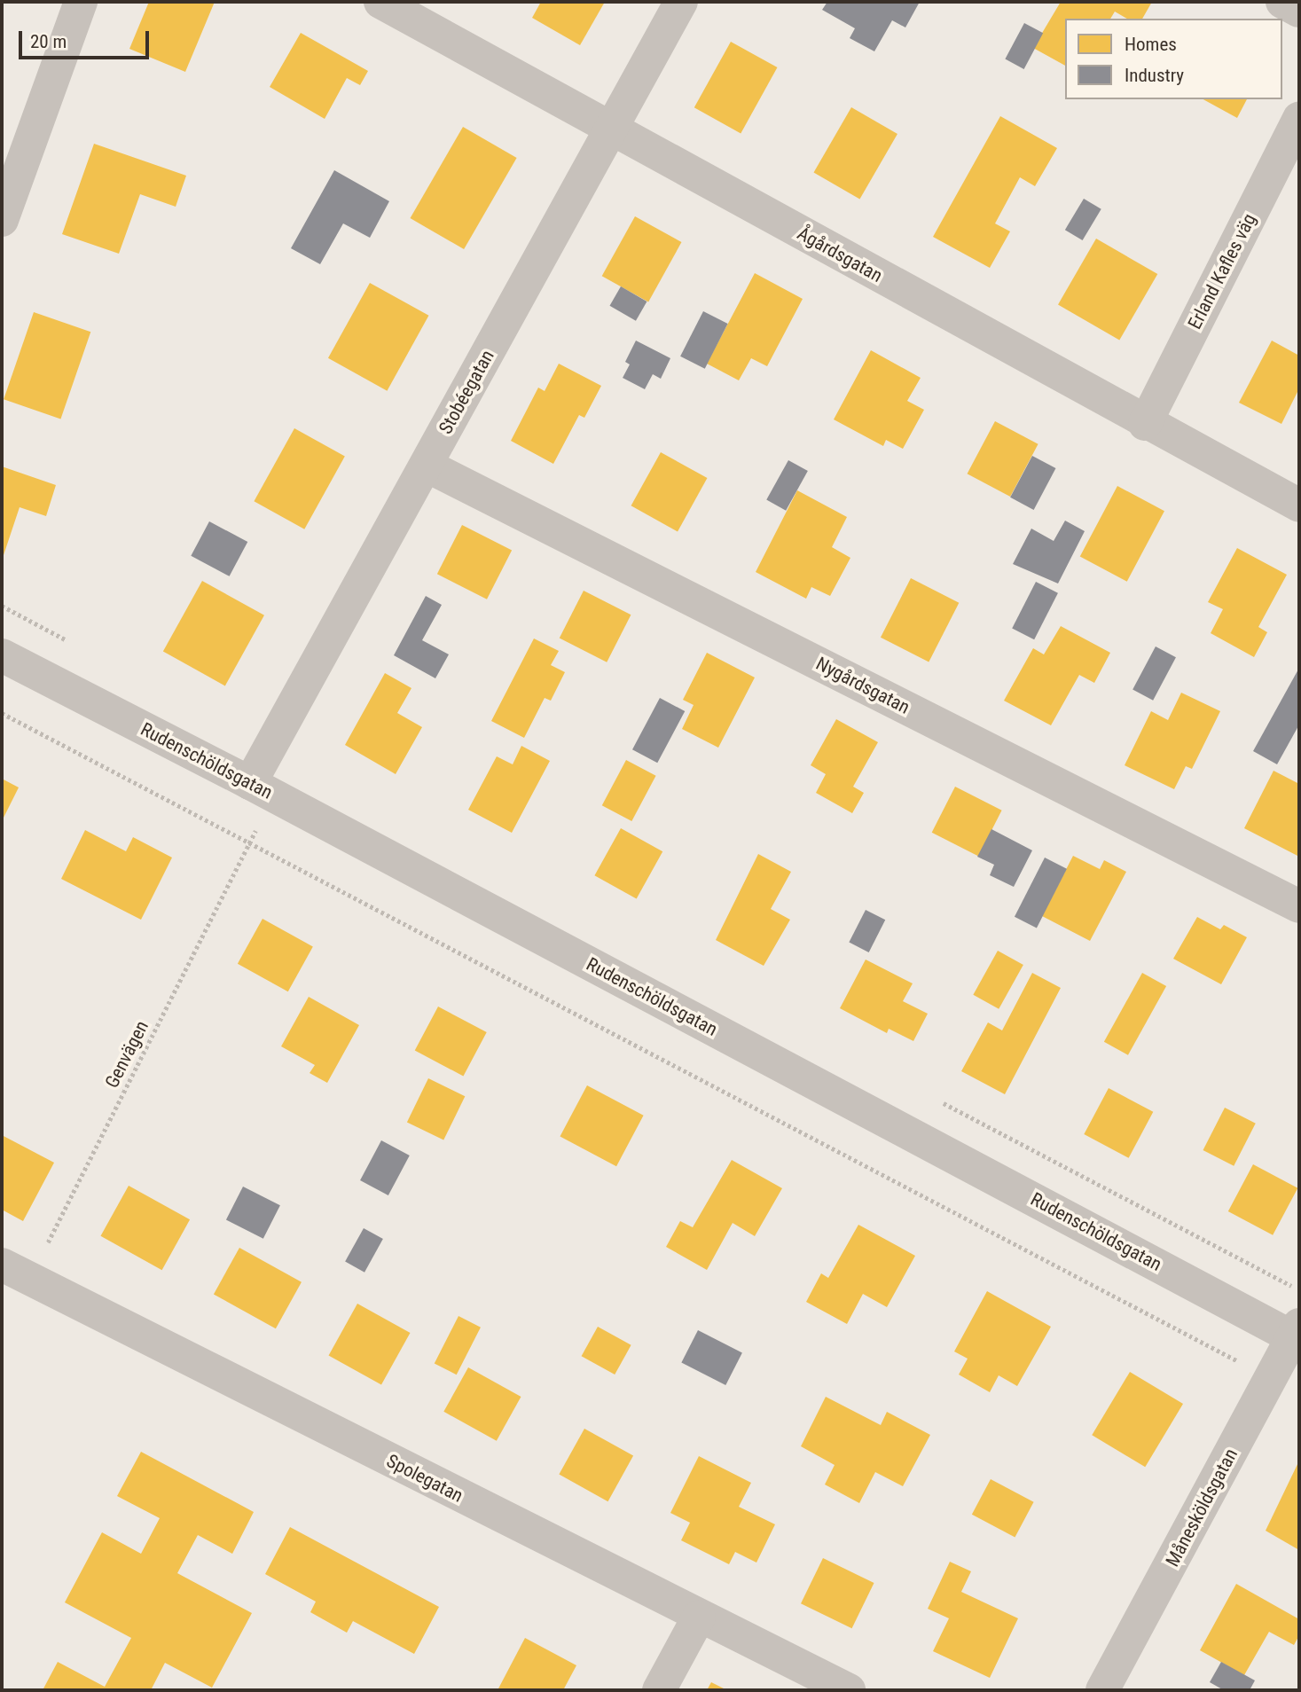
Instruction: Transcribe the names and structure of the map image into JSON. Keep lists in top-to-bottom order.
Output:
{
  "streets": {
    "street": [
      "Ågårdsgatan",
      "Erland Kafles väg",
      "Stobéegatan",
      "Nygårdsgatan",
      "Rudenschöldsgatan",
      "Spolegatan",
      "Månesköldsgatan"
    ],
    "path": ["Genvägen"]
  },
  "crossings": [
    ["Ågårdsgatan", "Erland Kafles väg"],
    ["Ågårdsgatan", "Stobéegatan"],
    ["Stobéegatan", "Nygårdsgatan"],
    ["Stobéegatan", "Rudenschöldsgatan"],
    ["Rudenschöldsgatan", "Månesköldsgatan"],
    ["Genvägen", "Spolegatan"]
  ],
  "legend": ["Homes", "Industry"],
  "scale_bar": "20 m"
}
